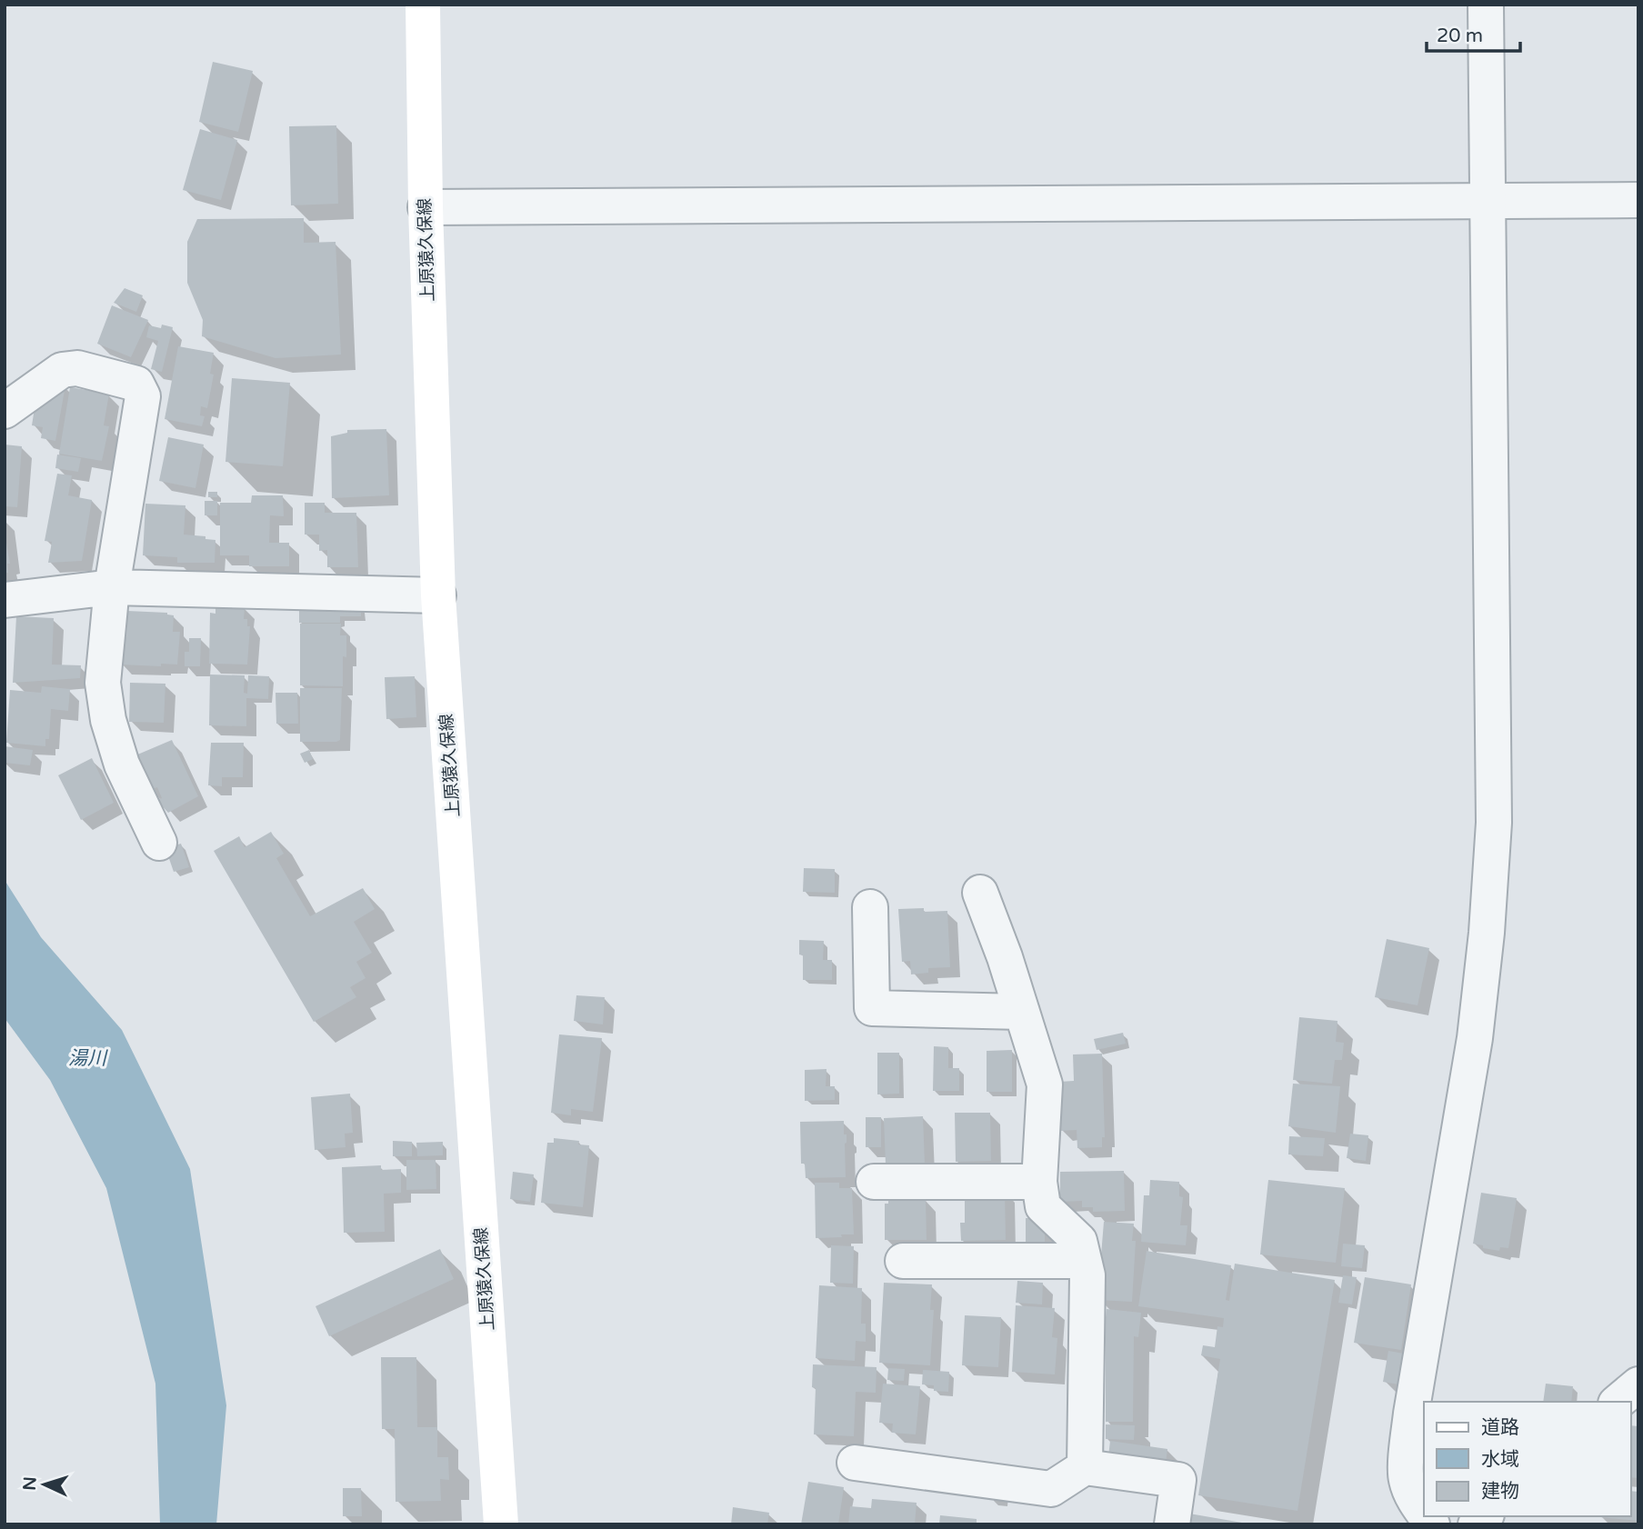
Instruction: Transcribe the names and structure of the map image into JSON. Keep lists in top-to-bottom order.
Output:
{
  "streets": {
    "main road": ["上原猿久保線"]
  },
  "water": ["湯川"],
  "legend": ["道路", "水域", "建物"],
  "scale_bar": "20 m",
  "north": "left"
}
